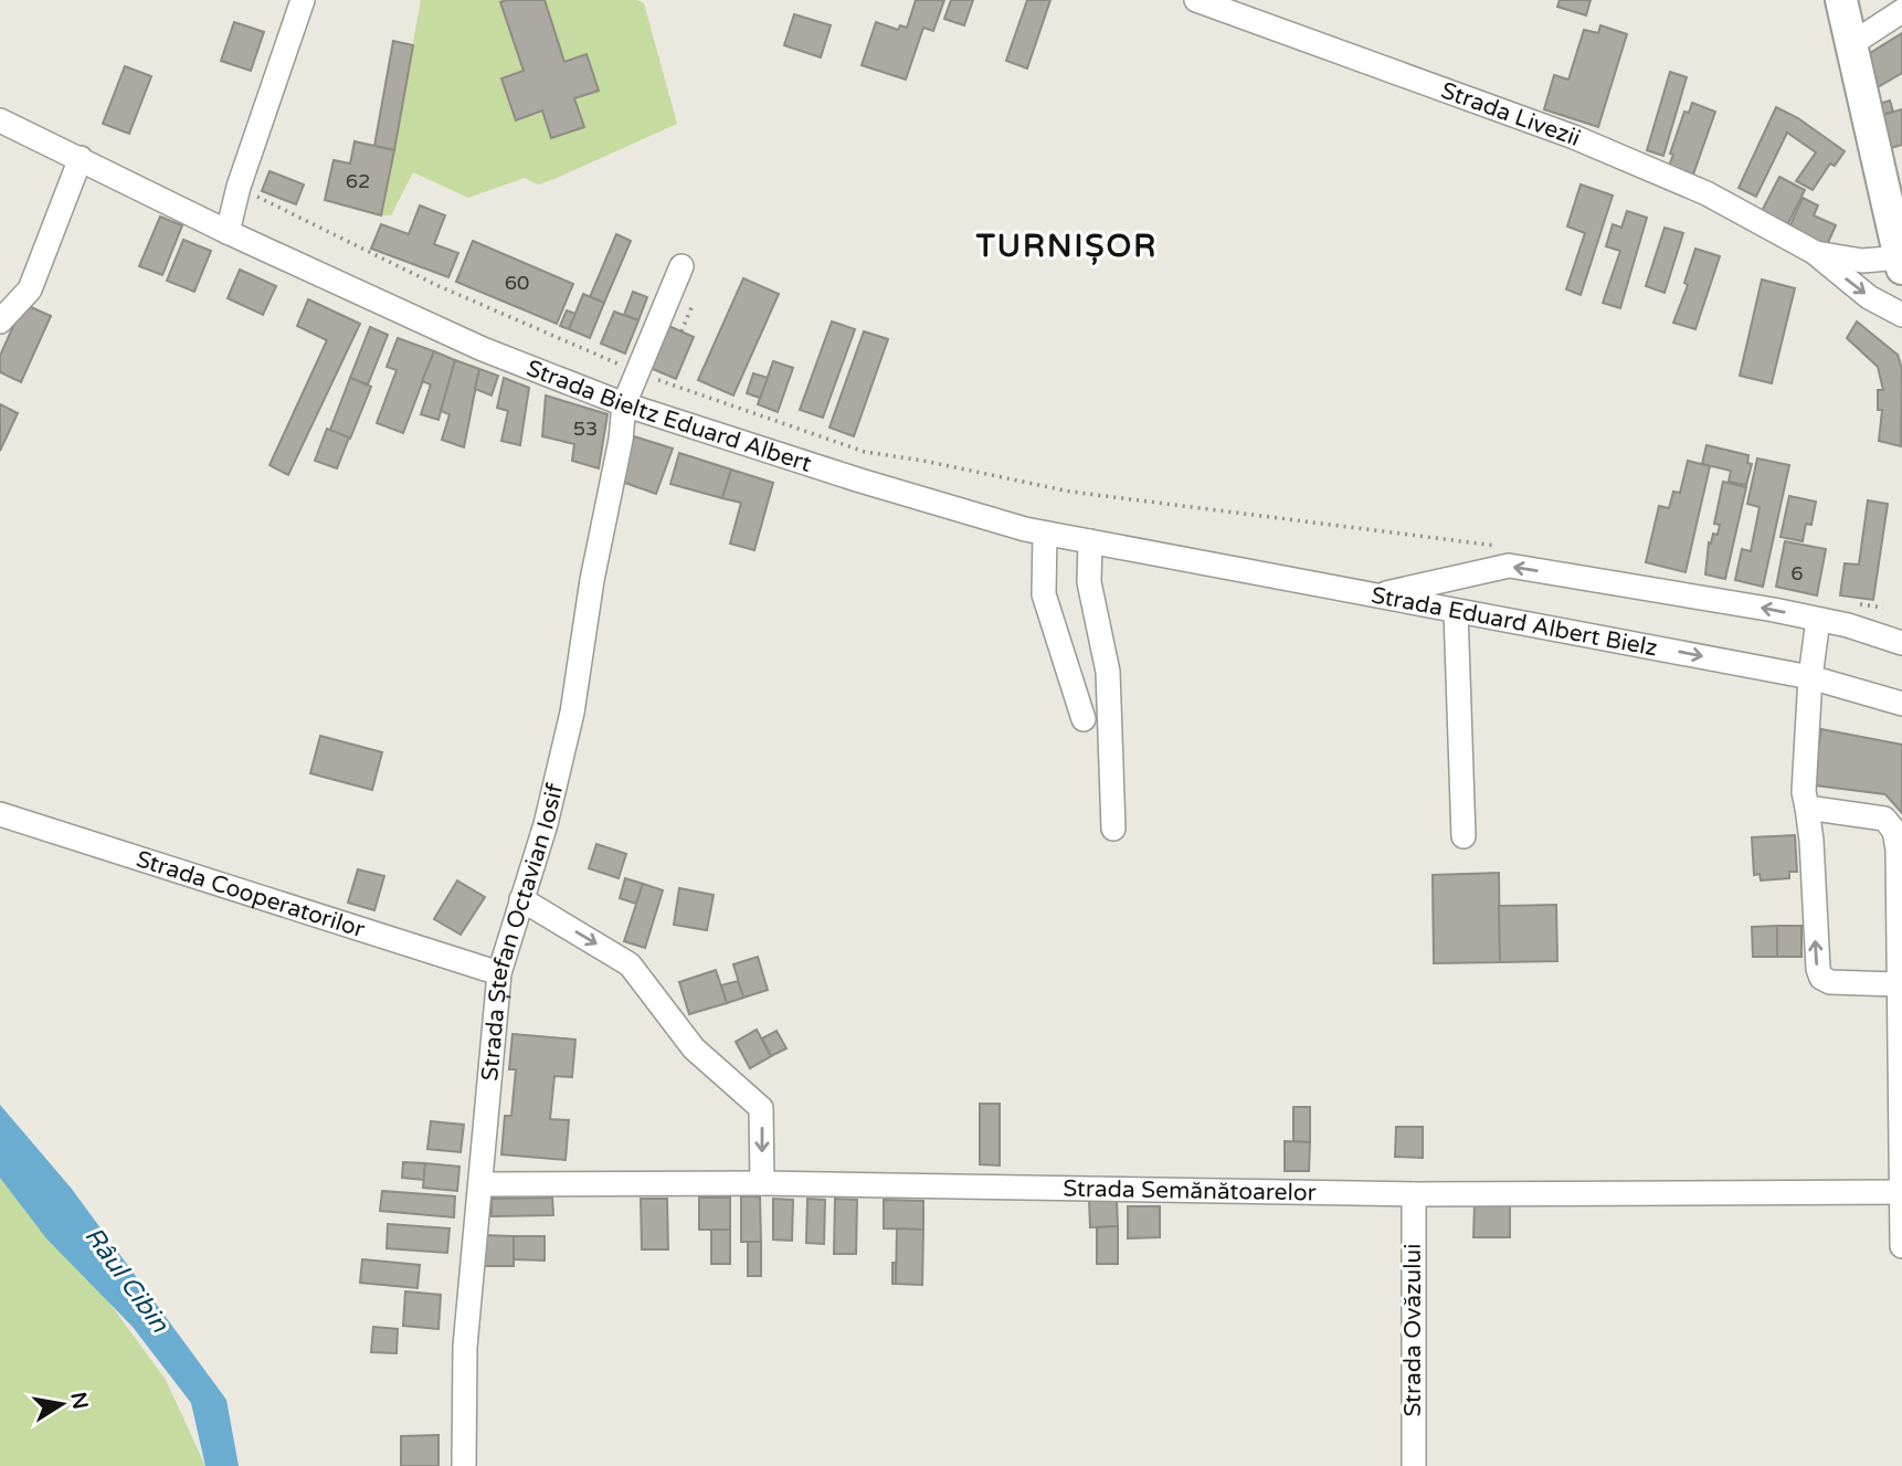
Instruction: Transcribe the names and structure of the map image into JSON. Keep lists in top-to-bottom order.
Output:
{
  "streets": {
    "street": [
      "Strada Livezii",
      "Strada Bieltz Eduard Albert",
      "Strada Eduard Albert Bielz",
      "Strada Cooperatorilor",
      "Strada Ștefan Octavian Iosif",
      "Strada Semănătoarelor",
      "Strada Ovăzului"
    ]
  },
  "crossings": [
    ["Strada Bieltz Eduard Albert", "Strada Eduard Albert Bielz"],
    ["Strada Bieltz Eduard Albert", "Strada Ștefan Octavian Iosif"],
    ["Strada Cooperatorilor", "Strada Ștefan Octavian Iosif"],
    ["Strada Ștefan Octavian Iosif", "Strada Semănătoarelor"],
    ["Strada Semănătoarelor", "Strada Ovăzului"]
  ],
  "districts": ["TURNIȘOR"],
  "water": ["Râul Cibin"],
  "house_numbers": [
    "62",
    "60",
    "53",
    "6"
  ],
  "north": "right"
}
